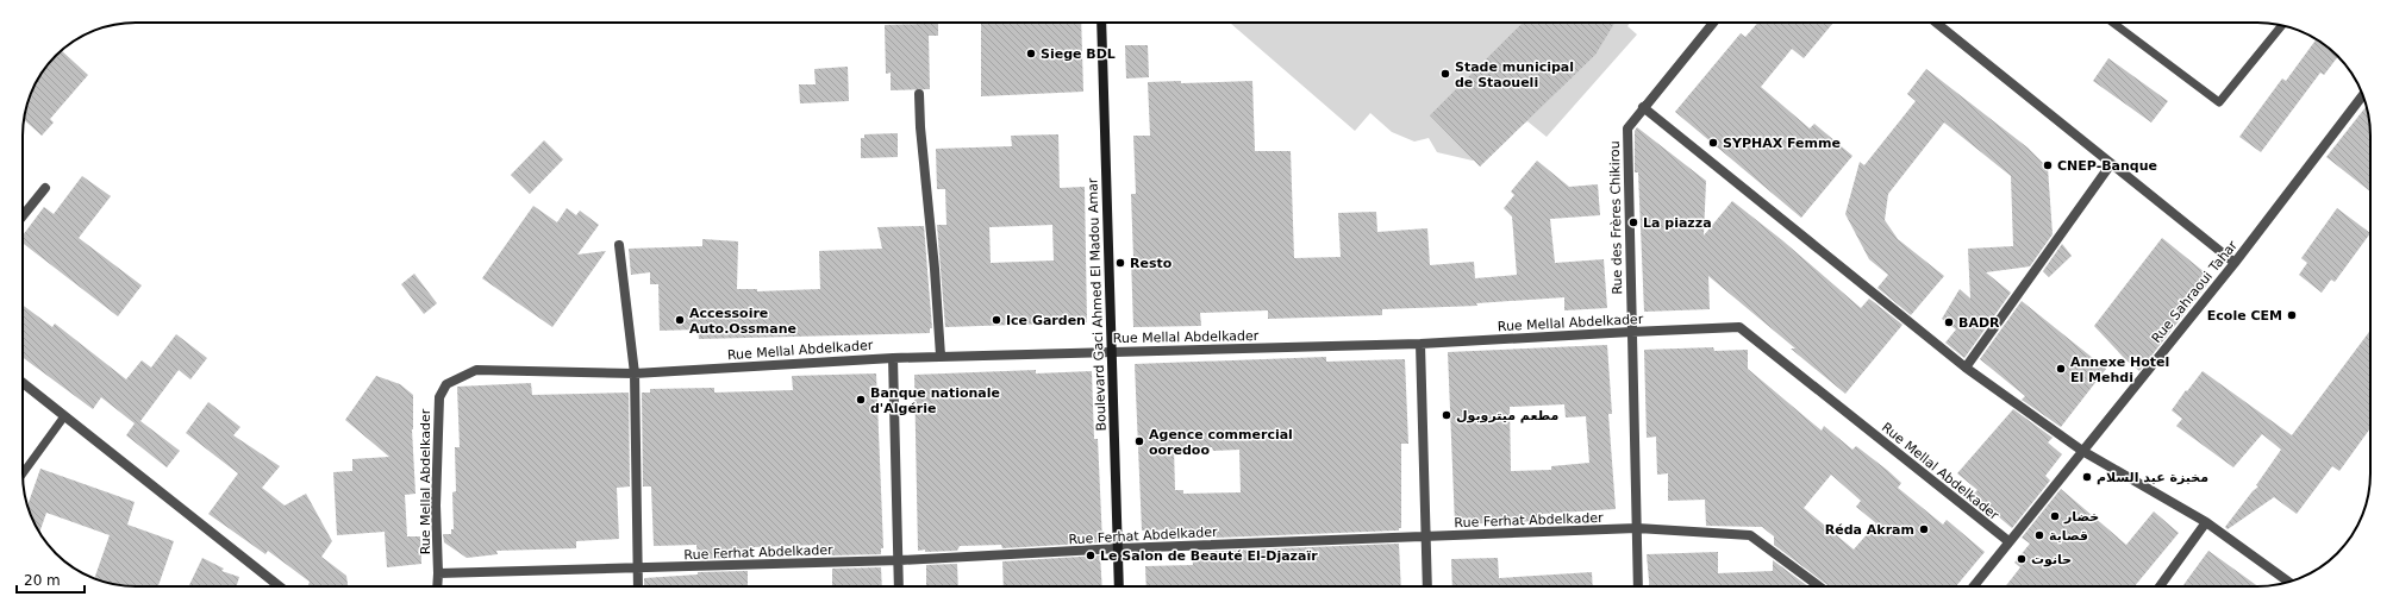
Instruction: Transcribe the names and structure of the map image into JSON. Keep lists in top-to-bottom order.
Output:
{
  "streets": {
    "main road": ["Boulevard Gaci Ahmed El Madou Amar"],
    "street": [
      "Rue des Frères Chikirou",
      "Rue Sahraoui Tahar",
      "Rue Mellal Abdelkader",
      "Rue Ferhat Abdelkader"
    ]
  },
  "crossings": [
    ["Rue des Frères Chikirou", "Rue Mellal Abdelkader"],
    ["Rue des Frères Chikirou", "Rue Ferhat Abdelkader"],
    ["Rue Sahraoui Tahar", "Rue Mellal Abdelkader"],
    ["Boulevard Gaci Ahmed El Madou Amar", "Rue Mellal Abdelkader"],
    ["Boulevard Gaci Ahmed El Madou Amar", "Rue Ferhat Abdelkader"],
    ["Rue Mellal Abdelkader", "Rue Ferhat Abdelkader"]
  ],
  "places": [
    "Siege BDL",
    "Stade municipal de Staoueli",
    "SYPHAX Femme",
    "CNEP-Banque",
    "La piazza",
    "Resto",
    "Ecole CEM",
    "Accessoire Auto.Ossmane",
    "Ice Garden",
    "BADR",
    "Annexe Hotel El Mehdi",
    "Banque nationale d'Algérie",
    "مطعم ميتروبول",
    "Agence commercial ooredoo",
    "مخبزة عبد السلام",
    "خضار",
    "Réda Akram",
    "قصابة",
    "Le Salon de Beauté El-Djazaïr",
    "حانوت"
  ],
  "scale_bar": "20 m"
}
